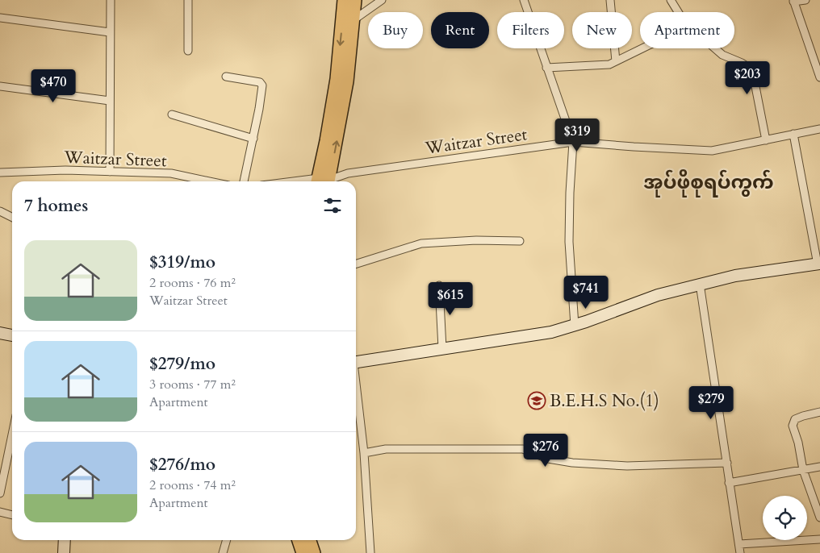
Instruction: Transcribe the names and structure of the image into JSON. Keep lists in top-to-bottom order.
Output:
{
  "streets": {
    "street": ["Waitzar Street"]
  },
  "districts": ["အုပ်ဖိုစုရပ်ကွက်"],
  "places": {
    "school or university": ["B.E.H.S No.(1)"]
  },
  "page": {
    "chip": [
      "Buy",
      "Rent",
      "Filters",
      "New",
      "Apartment"
    ],
    "price": [
      "$203",
      "$470",
      "$319",
      "$741",
      "$615",
      "$279",
      "$276"
    ],
    "heading": "7 homes",
    "list": [
      {
        "name": "$319/mo",
        "note": "2 rooms · 76 m² · Waitzar Street"
      },
      {
        "name": "$279/mo",
        "note": "3 rooms · 77 m² · Apartment"
      },
      {
        "name": "$276/mo",
        "note": "2 rooms · 74 m² · Apartment"
      }
    ]
  }
}
